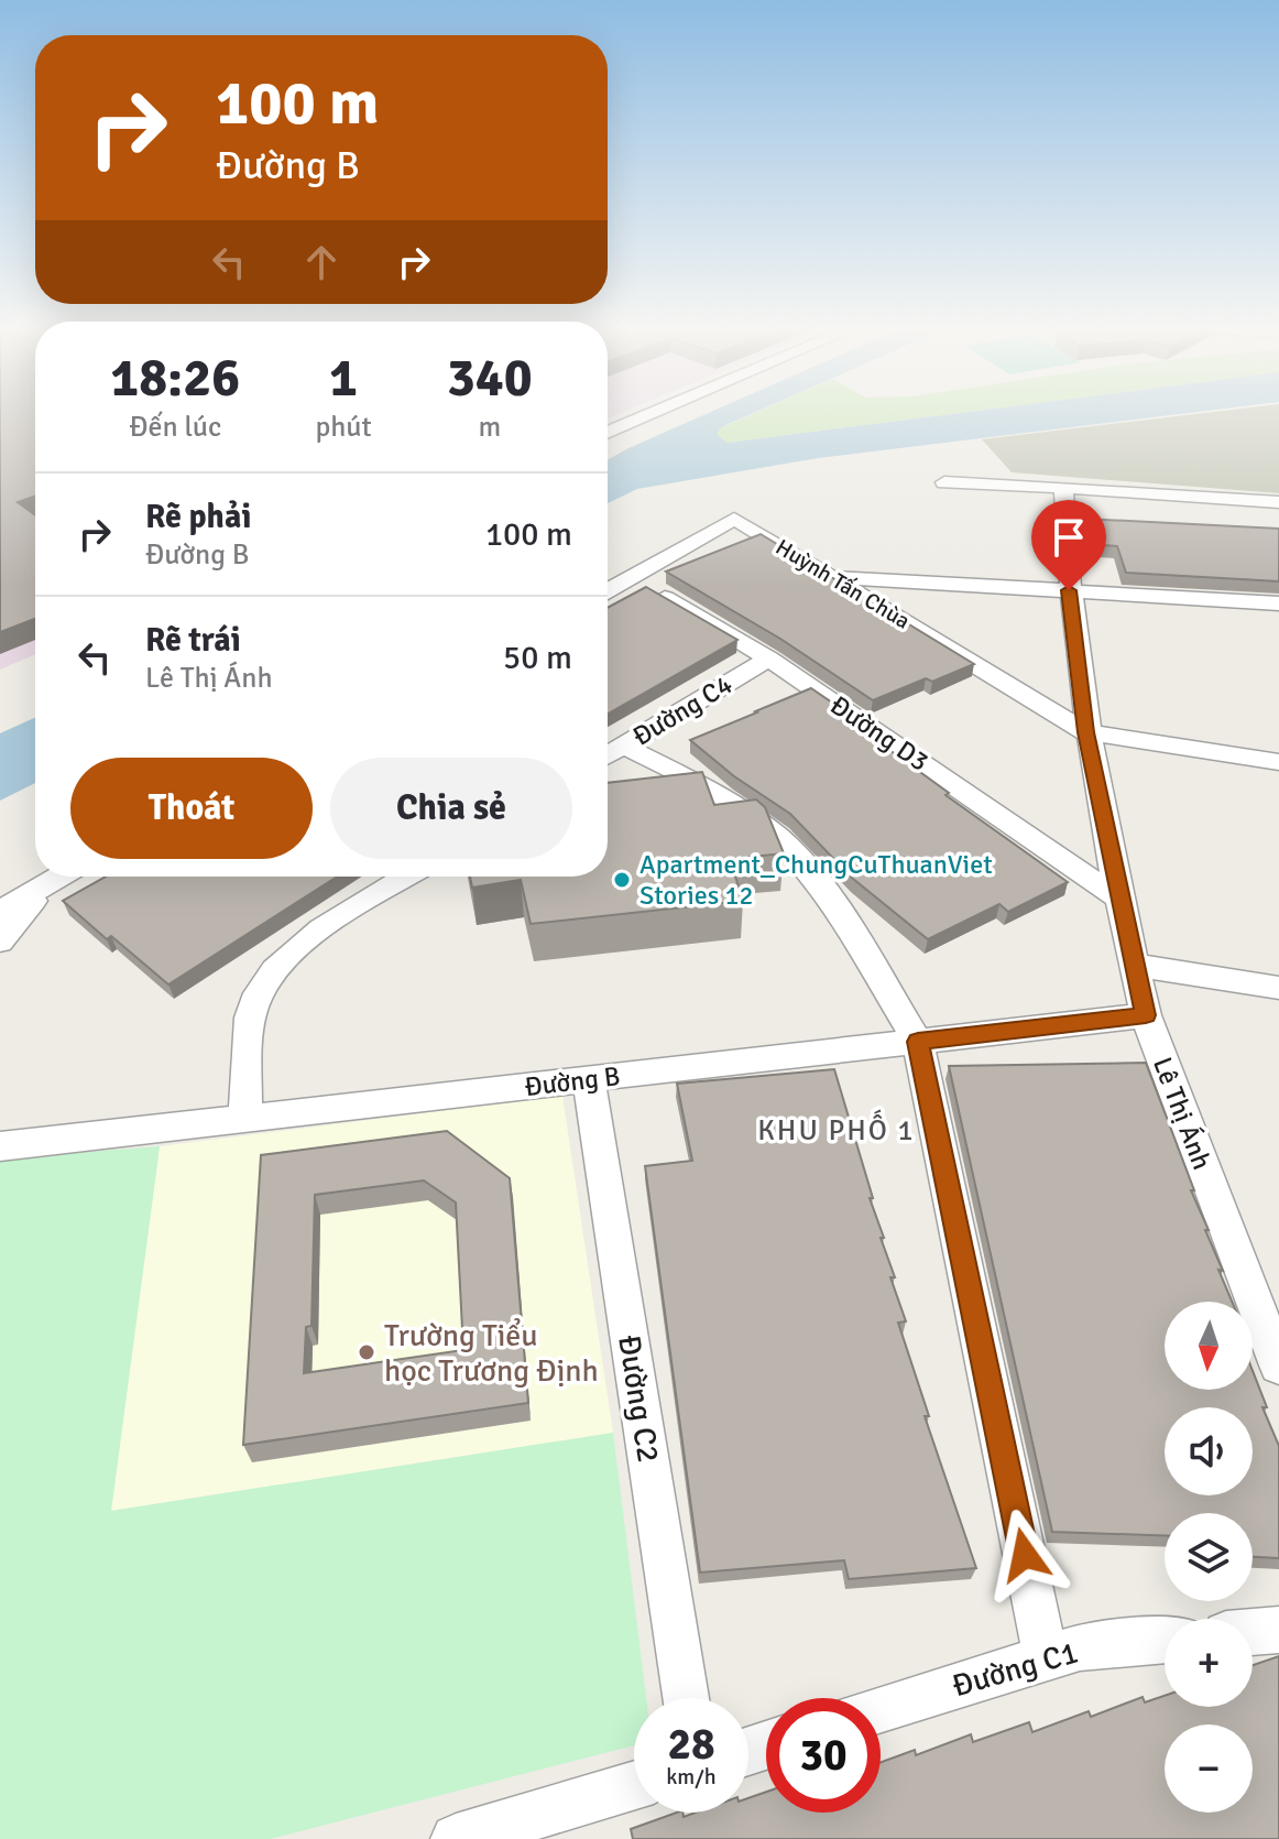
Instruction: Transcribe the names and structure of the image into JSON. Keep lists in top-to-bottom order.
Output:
{
  "streets": {
    "street": [
      "Huỳnh Tấn Chùa",
      "Đường C4",
      "Đường D3",
      "Đường B",
      "Lê Thị Ánh",
      "Đường C2",
      "Đường C1"
    ]
  },
  "crossings": [
    ["Huỳnh Tấn Chùa", "Đường D3"],
    ["Huỳnh Tấn Chùa", "Lê Thị Ánh"],
    ["Đường C4", "Đường D3"],
    ["Đường D3", "Lê Thị Ánh"],
    ["Đường B", "Lê Thị Ánh"],
    ["Đường B", "Đường C2"]
  ],
  "districts": ["KHU PHỐ 1"],
  "places": ["Apartment_ChungCuThuanViet Stories 12", "Trường Tiểu học Trương Định"],
  "north": "bottom",
  "page": {
    "turn": ["100 m", "Đường B"],
    "eta": [
      "18:26",
      "Đến lúc",
      "1",
      "phút",
      "340",
      "m"
    ],
    "list": [
      {
        "name": "Rẽ phải",
        "note": "Đường B",
        "value": "100 m"
      },
      {
        "name": "Rẽ trái",
        "note": "Lê Thị Ánh",
        "value": "50 m"
      }
    ],
    "buttons": ["Thoát", "Chia sẻ"],
    "map_buttons": ["+", "−"],
    "speed": "28 km/h",
    "limit": "30"
  }
}
